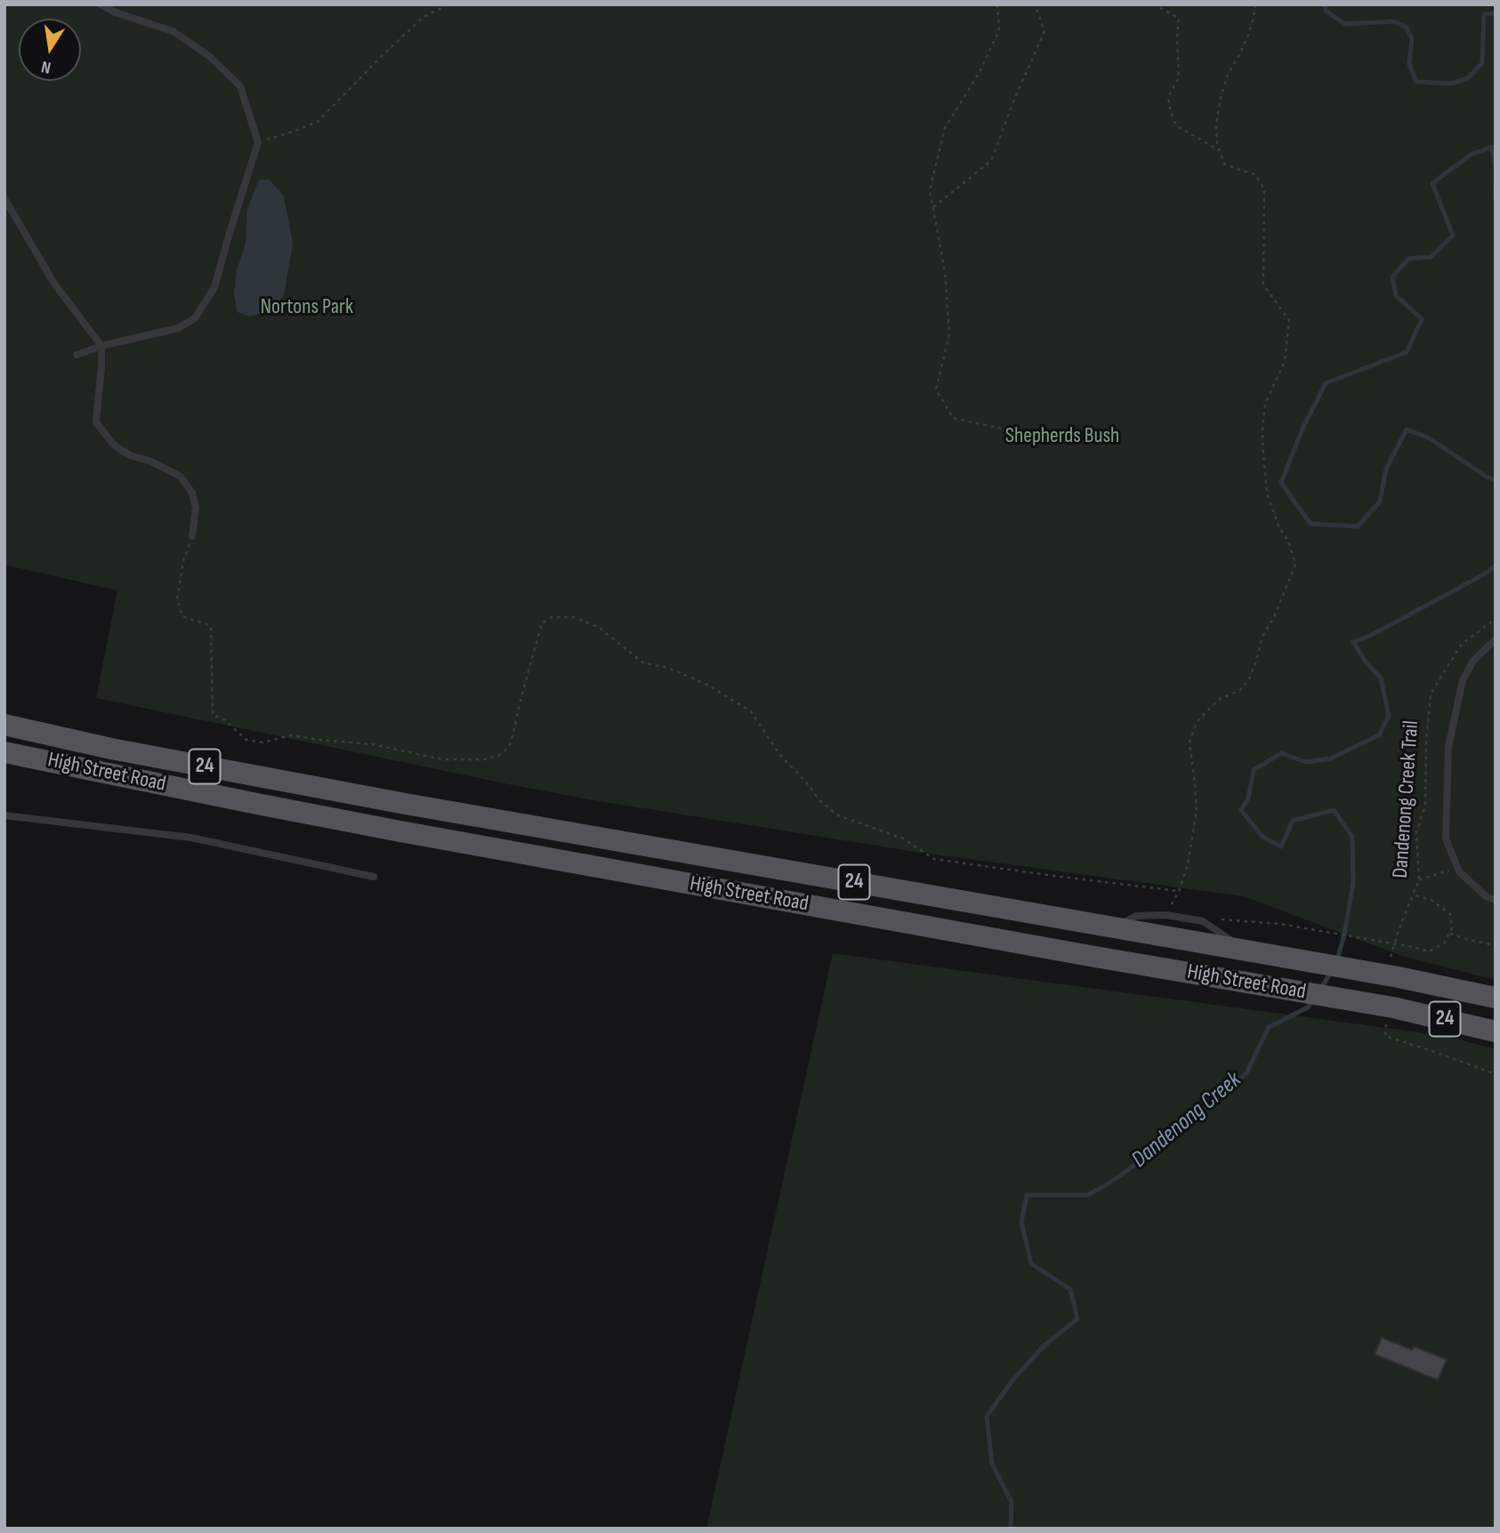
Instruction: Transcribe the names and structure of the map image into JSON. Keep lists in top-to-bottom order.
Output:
{
  "streets": {
    "main road": ["24", "High Street Road"],
    "path": ["Dandenong Creek Trail"]
  },
  "crossings": [
    ["High Street Road", "Dandenong Creek Trail"]
  ],
  "water": ["Dandenong Creek"],
  "parks": ["Nortons Park", "Shepherds Bush"],
  "north": "bottom"
}
